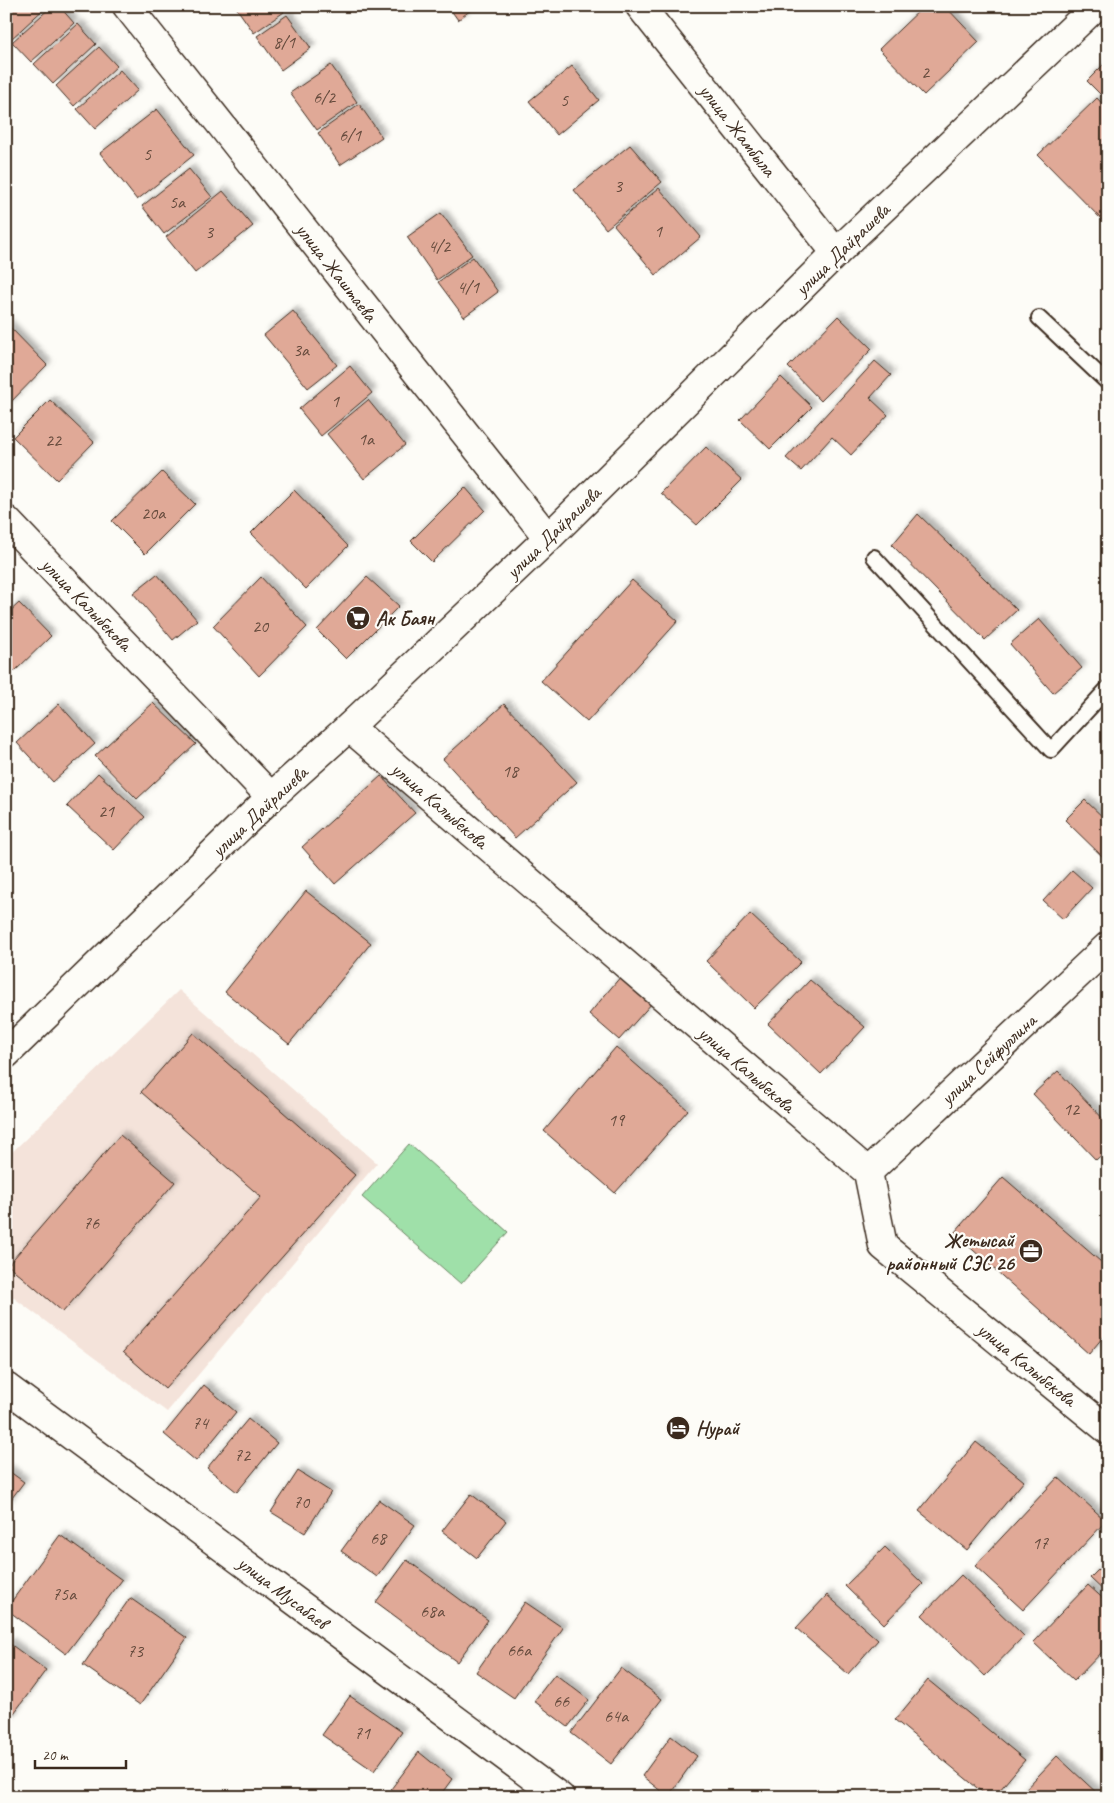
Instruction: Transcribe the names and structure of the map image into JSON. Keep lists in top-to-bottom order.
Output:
{
  "streets": {
    "street": [
      "улица Жамбыла",
      "улица Дайрашева",
      "улица Жаштаева",
      "улица Калыбекова",
      "улица Сейфуллина",
      "улица Мусабаев"
    ]
  },
  "crossings": [
    ["улица Жамбыла", "улица Дайрашева"],
    ["улица Дайрашева", "улица Жаштаева"],
    ["улица Дайрашева", "улица Калыбекова"],
    ["улица Калыбекова", "улица Сейфуллина"]
  ],
  "places": {
    "supermarket": ["Ак Баян"],
    "office": ["Жетысай районный СЭС 26"],
    "hotel": ["Нурай"]
  },
  "house_numbers": [
    "8/1",
    "2",
    "6/2",
    "5",
    "6/1",
    "5",
    "3",
    "5а",
    "1",
    "3",
    "4/2",
    "4/1",
    "3а",
    "1",
    "1а",
    "22",
    "20а",
    "20",
    "18",
    "21",
    "12",
    "19",
    "76",
    "74",
    "72",
    "70",
    "68",
    "17",
    "75а",
    "68а",
    "66а",
    "73",
    "66",
    "64а",
    "71"
  ],
  "scale_bar": "20 m"
}
